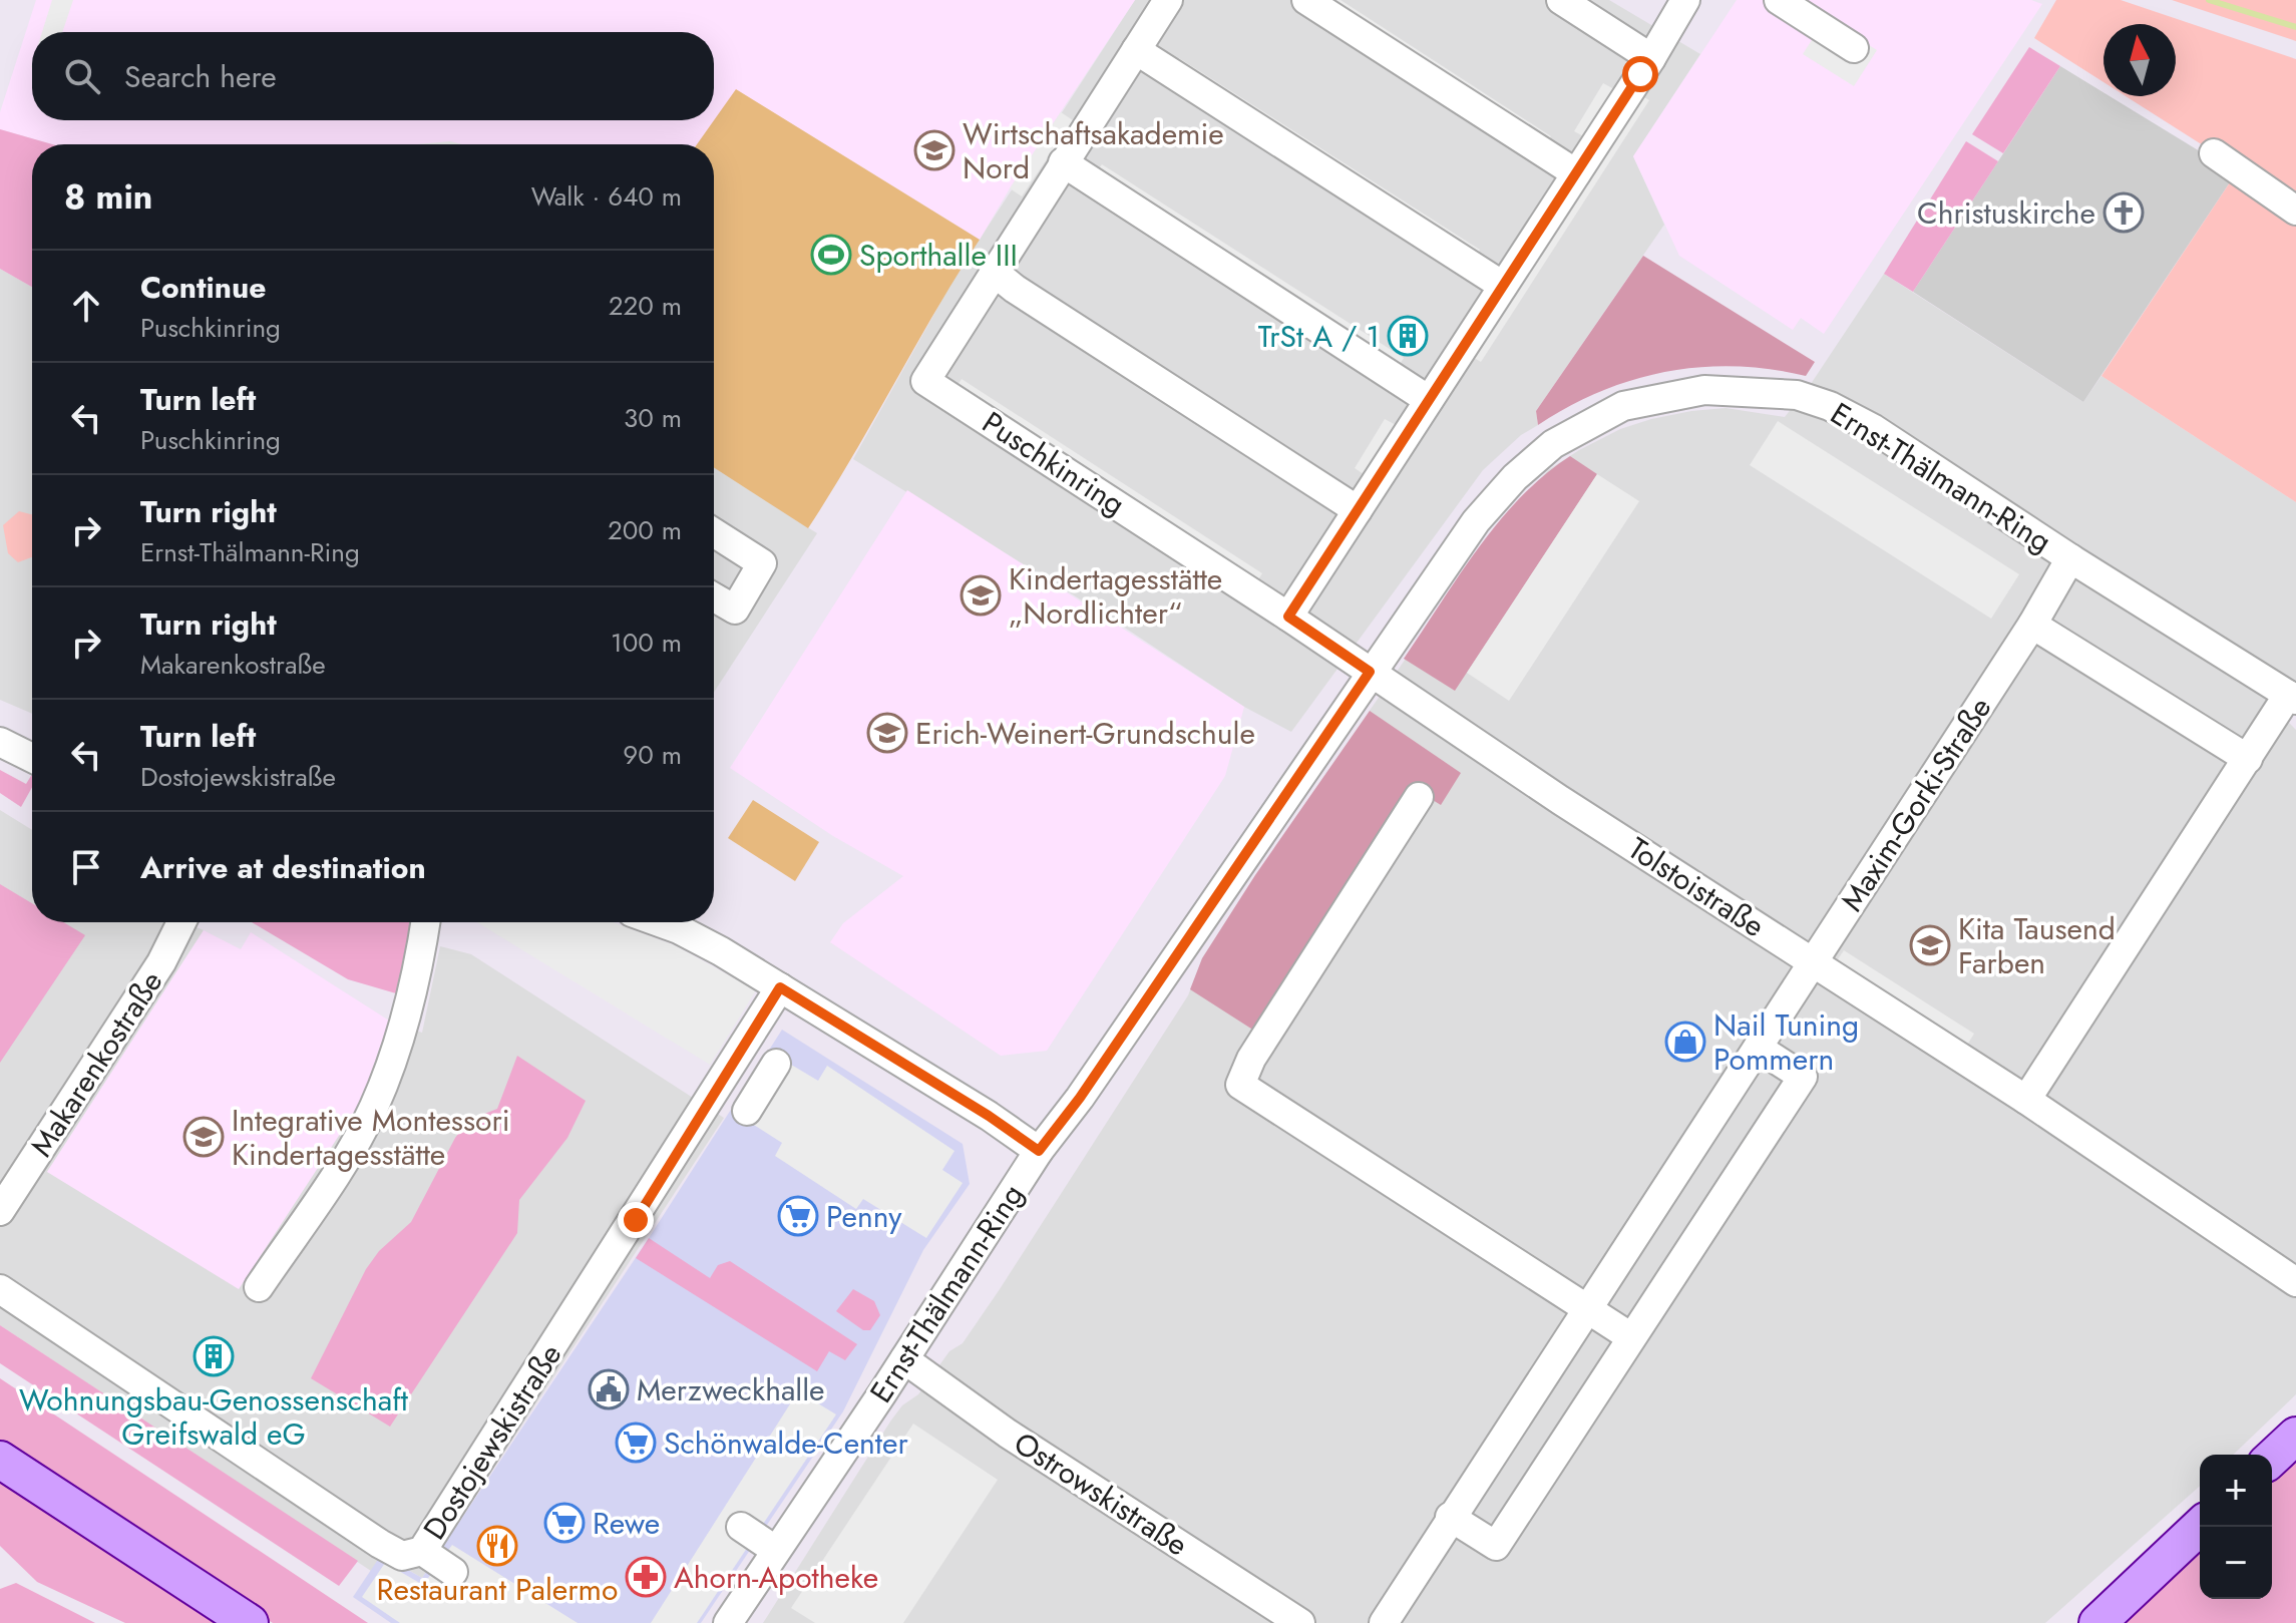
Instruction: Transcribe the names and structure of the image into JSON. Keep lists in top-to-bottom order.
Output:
{
  "streets": {
    "street": [
      "Puschkinring",
      "Ernst-Thälmann-Ring",
      "Maxim-Gorki-Straße",
      "Tolstoistraße",
      "Makarenkostraße",
      "Dostojewskistraße",
      "Ostrowskistraße"
    ]
  },
  "crossings": [
    ["Puschkinring", "Ernst-Thälmann-Ring"],
    ["Puschkinring", "Tolstoistraße"],
    ["Ernst-Thälmann-Ring", "Maxim-Gorki-Straße"],
    ["Ernst-Thälmann-Ring", "Tolstoistraße"],
    ["Ernst-Thälmann-Ring", "Ostrowskistraße"],
    ["Maxim-Gorki-Straße", "Tolstoistraße"]
  ],
  "places": {
    "school or university": [
      "Wirtschaftsakademie Nord",
      "Kindertagesstätte „Nordlichter“",
      "Erich-Weinert-Grundschule",
      "Kita Tausend Farben",
      "Integrative Montessori Kindertagesstätte"
    ],
    "church": ["Christuskirche"],
    "sports": ["Sporthalle III"],
    "building": ["TrSt A / 1", "Wohnungsbau-Genossenschaft Greifswald eG"],
    "shop": ["Nail Tuning Pommern"],
    "supermarket": ["Penny", "Schönwalde-Center", "Rewe"],
    "public building": ["Merzweckhalle"],
    "restaurant": ["Restaurant Palermo"],
    "pharmacy": ["Ahorn-Apotheke"]
  },
  "north": "top",
  "page": {
    "search": "Search here",
    "heading": ["8 min", "Walk · 640 m"],
    "list": [
      ["Continue", "Puschkinring", "220 m"],
      ["Turn left", "Puschkinring", "30 m"],
      ["Turn right", "Ernst-Thälmann-Ring", "200 m"],
      ["Turn right", "Makarenkostraße", "100 m"],
      ["Turn left", "Dostojewskistraße", "90 m"],
      "Arrive at destination"
    ],
    "map_buttons": ["+", "−"]
  }
}
